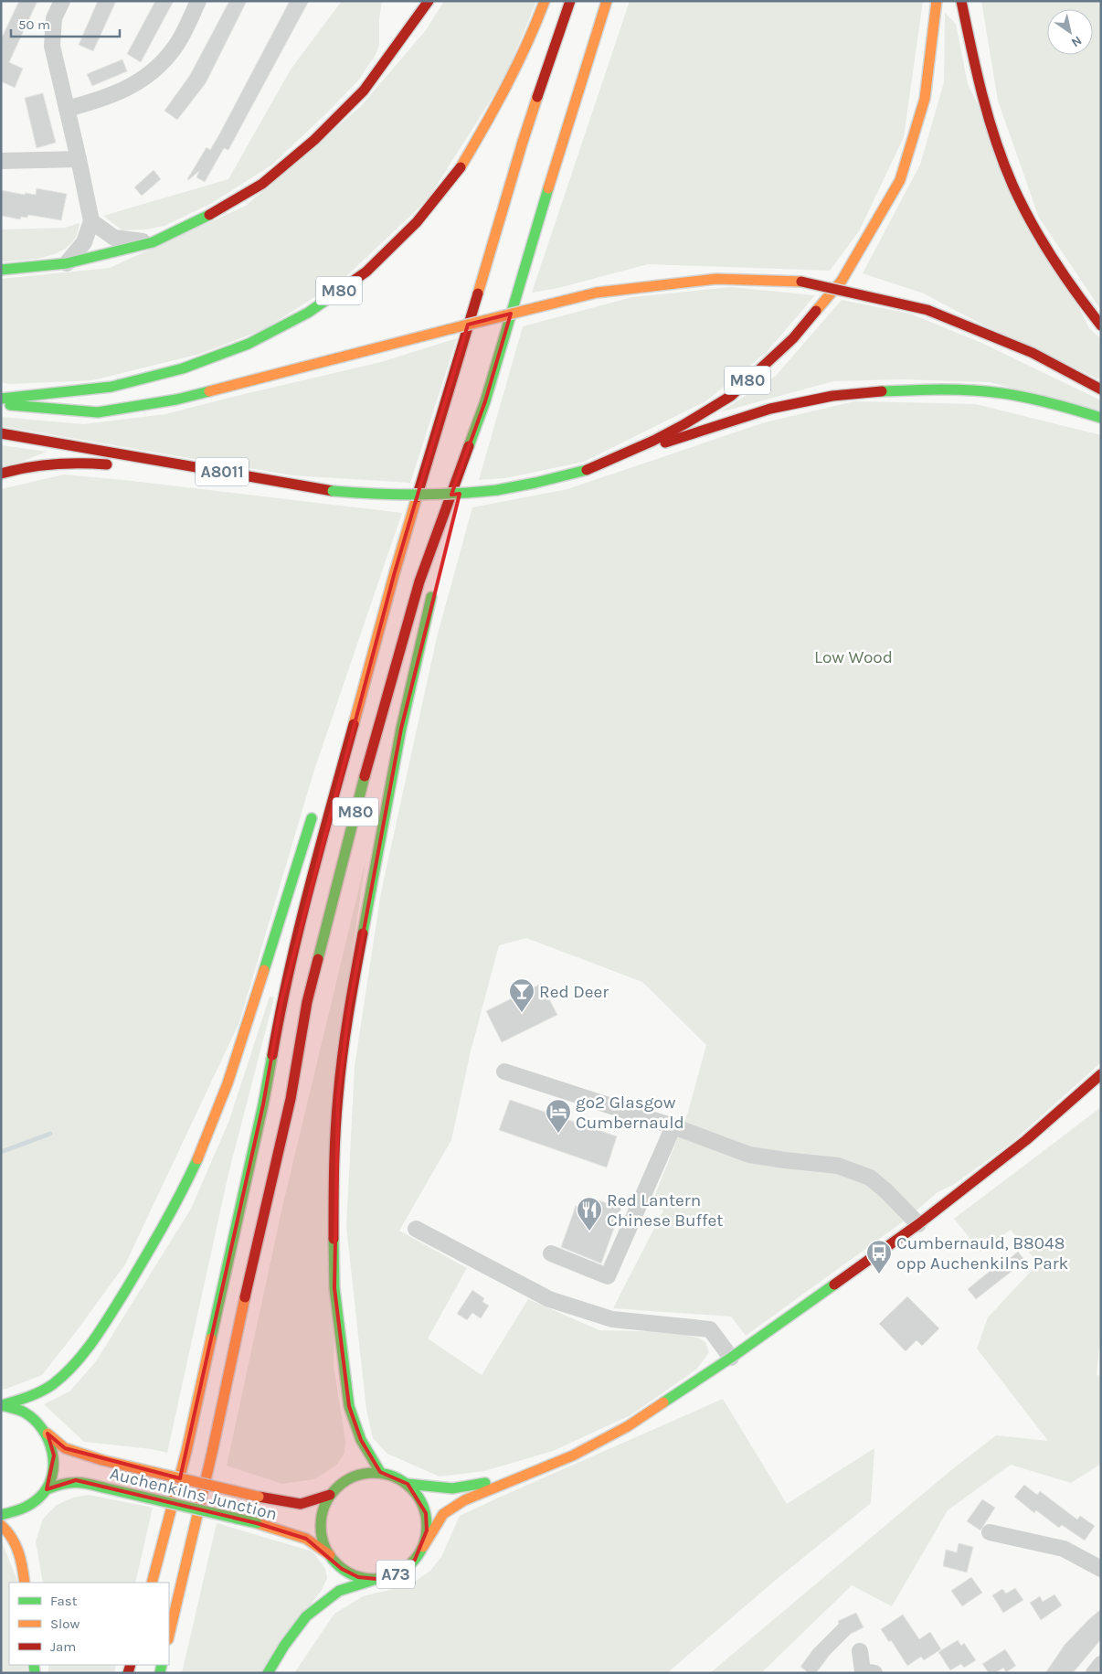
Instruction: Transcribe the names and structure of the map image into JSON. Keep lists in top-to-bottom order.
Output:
{
  "streets": {
    "main road": [
      "M80",
      "A8011",
      "Auchenkilns Junction",
      "A73"
    ]
  },
  "crossings": [
    ["M80", "A8011"]
  ],
  "parks": ["Low Wood"],
  "places": {
    "bar": ["Red Deer"],
    "hotel": ["go2 Glasgow Cumbernauld"],
    "restaurant": ["Red Lantern Chinese Buffet"],
    "bus stop": ["Cumbernauld, B8048 opp Auchenkilns Park"]
  },
  "legend": ["Fast", "Slow", "Jam"],
  "scale_bar": "50 m",
  "north": "bottom right"
}
